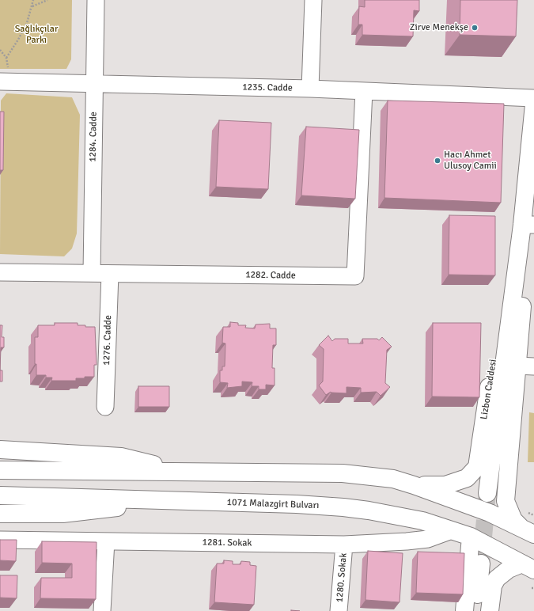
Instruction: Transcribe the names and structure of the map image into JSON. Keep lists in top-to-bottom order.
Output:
{
  "streets": {
    "main road": ["Lizbon Caddesi", "1071 Malazgirt Bulvarı"],
    "street": [
      "1235. Cadde",
      "1284. Cadde",
      "1282. Cadde",
      "1276. Cadde",
      "1281. Sokak",
      "1280. Sokak"
    ]
  },
  "crossings": [
    ["1235. Cadde", "1284. Cadde"],
    ["1235. Cadde", "1282. Cadde"],
    ["1284. Cadde", "1282. Cadde"],
    ["1282. Cadde", "1276. Cadde"],
    ["1071 Malazgirt Bulvarı", "1281. Sokak"],
    ["1281. Sokak", "1280. Sokak"]
  ],
  "parks": ["Sağlıkçılar Parkı"],
  "places": ["Zirve Menekşe", "Hacı Ahmet Ulusoy Camii"]
}
